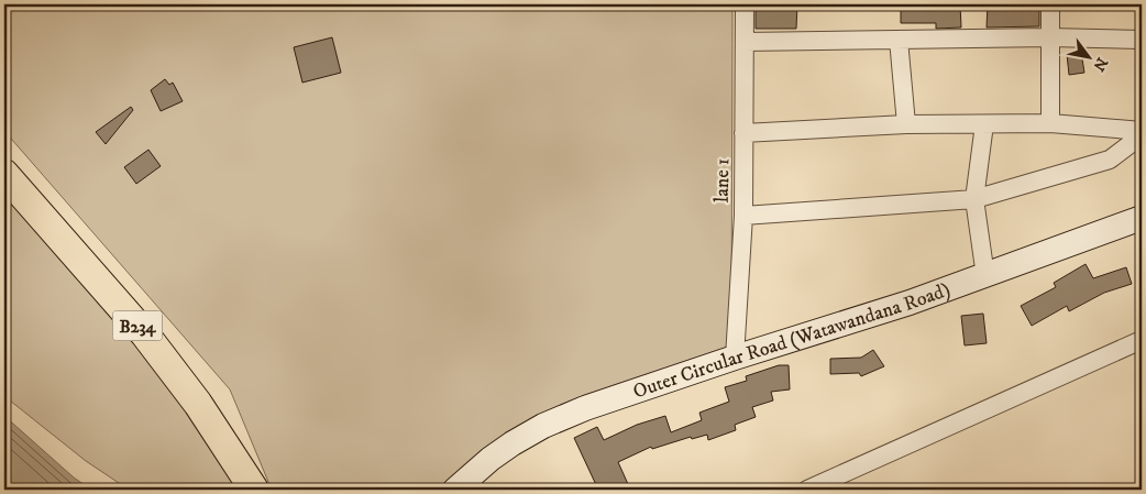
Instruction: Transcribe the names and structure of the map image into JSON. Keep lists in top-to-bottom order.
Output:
{
  "streets": {
    "main road": ["B234", "Outer Circular Road (Watawandana Road)"],
    "street": ["lane 1"]
  },
  "crossings": [
    ["lane 1", "Outer Circular Road (Watawandana Road)"]
  ],
  "north": "bottom right"
}
